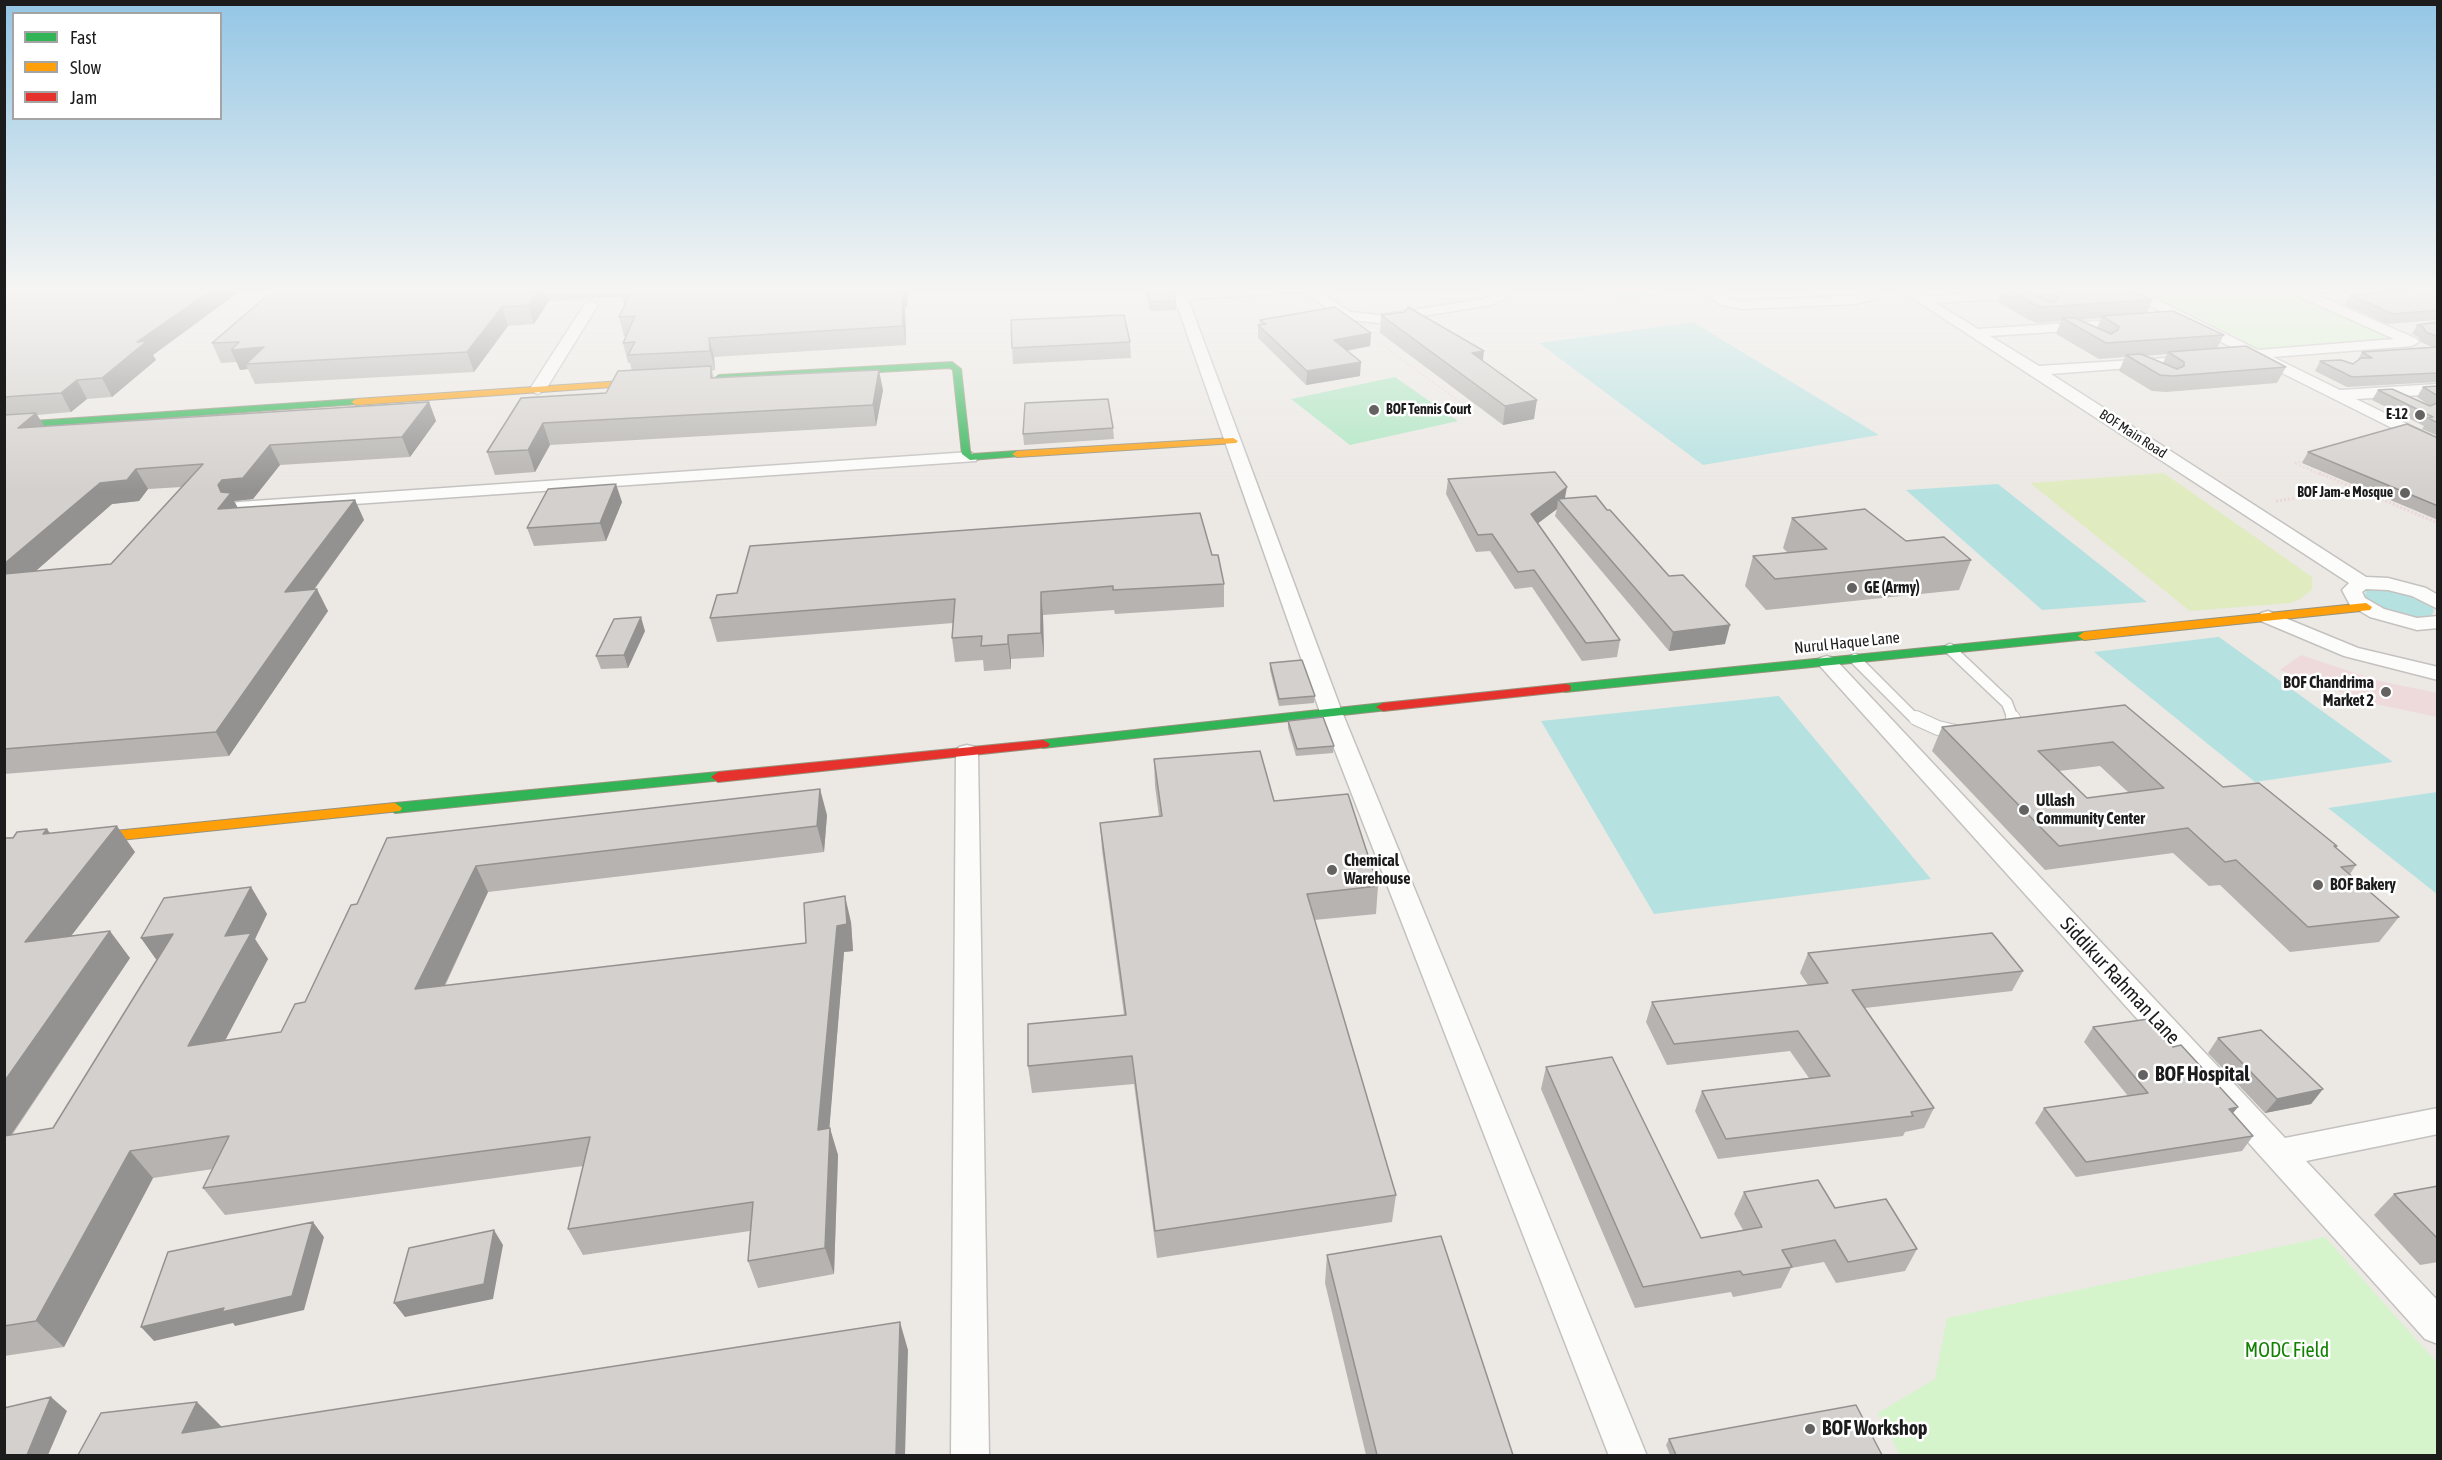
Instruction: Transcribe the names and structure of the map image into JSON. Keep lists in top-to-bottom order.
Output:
{
  "streets": {
    "street": ["BOF Main Road", "Nurul Haque Lane", "Siddikur Rahman Lane"]
  },
  "crossings": [
    ["Nurul Haque Lane", "Siddikur Rahman Lane"]
  ],
  "parks": ["MODC Field"],
  "places": [
    "BOF Tennis Court",
    "E-12",
    "BOF Jam-e Mosque",
    "GE (Army)",
    "BOF Chandrima Market 2",
    "Ullash Community Center",
    "Chemical Warehouse",
    "BOF Bakery",
    "BOF Hospital",
    "BOF Workshop"
  ],
  "legend": ["Fast", "Slow", "Jam"]
}
